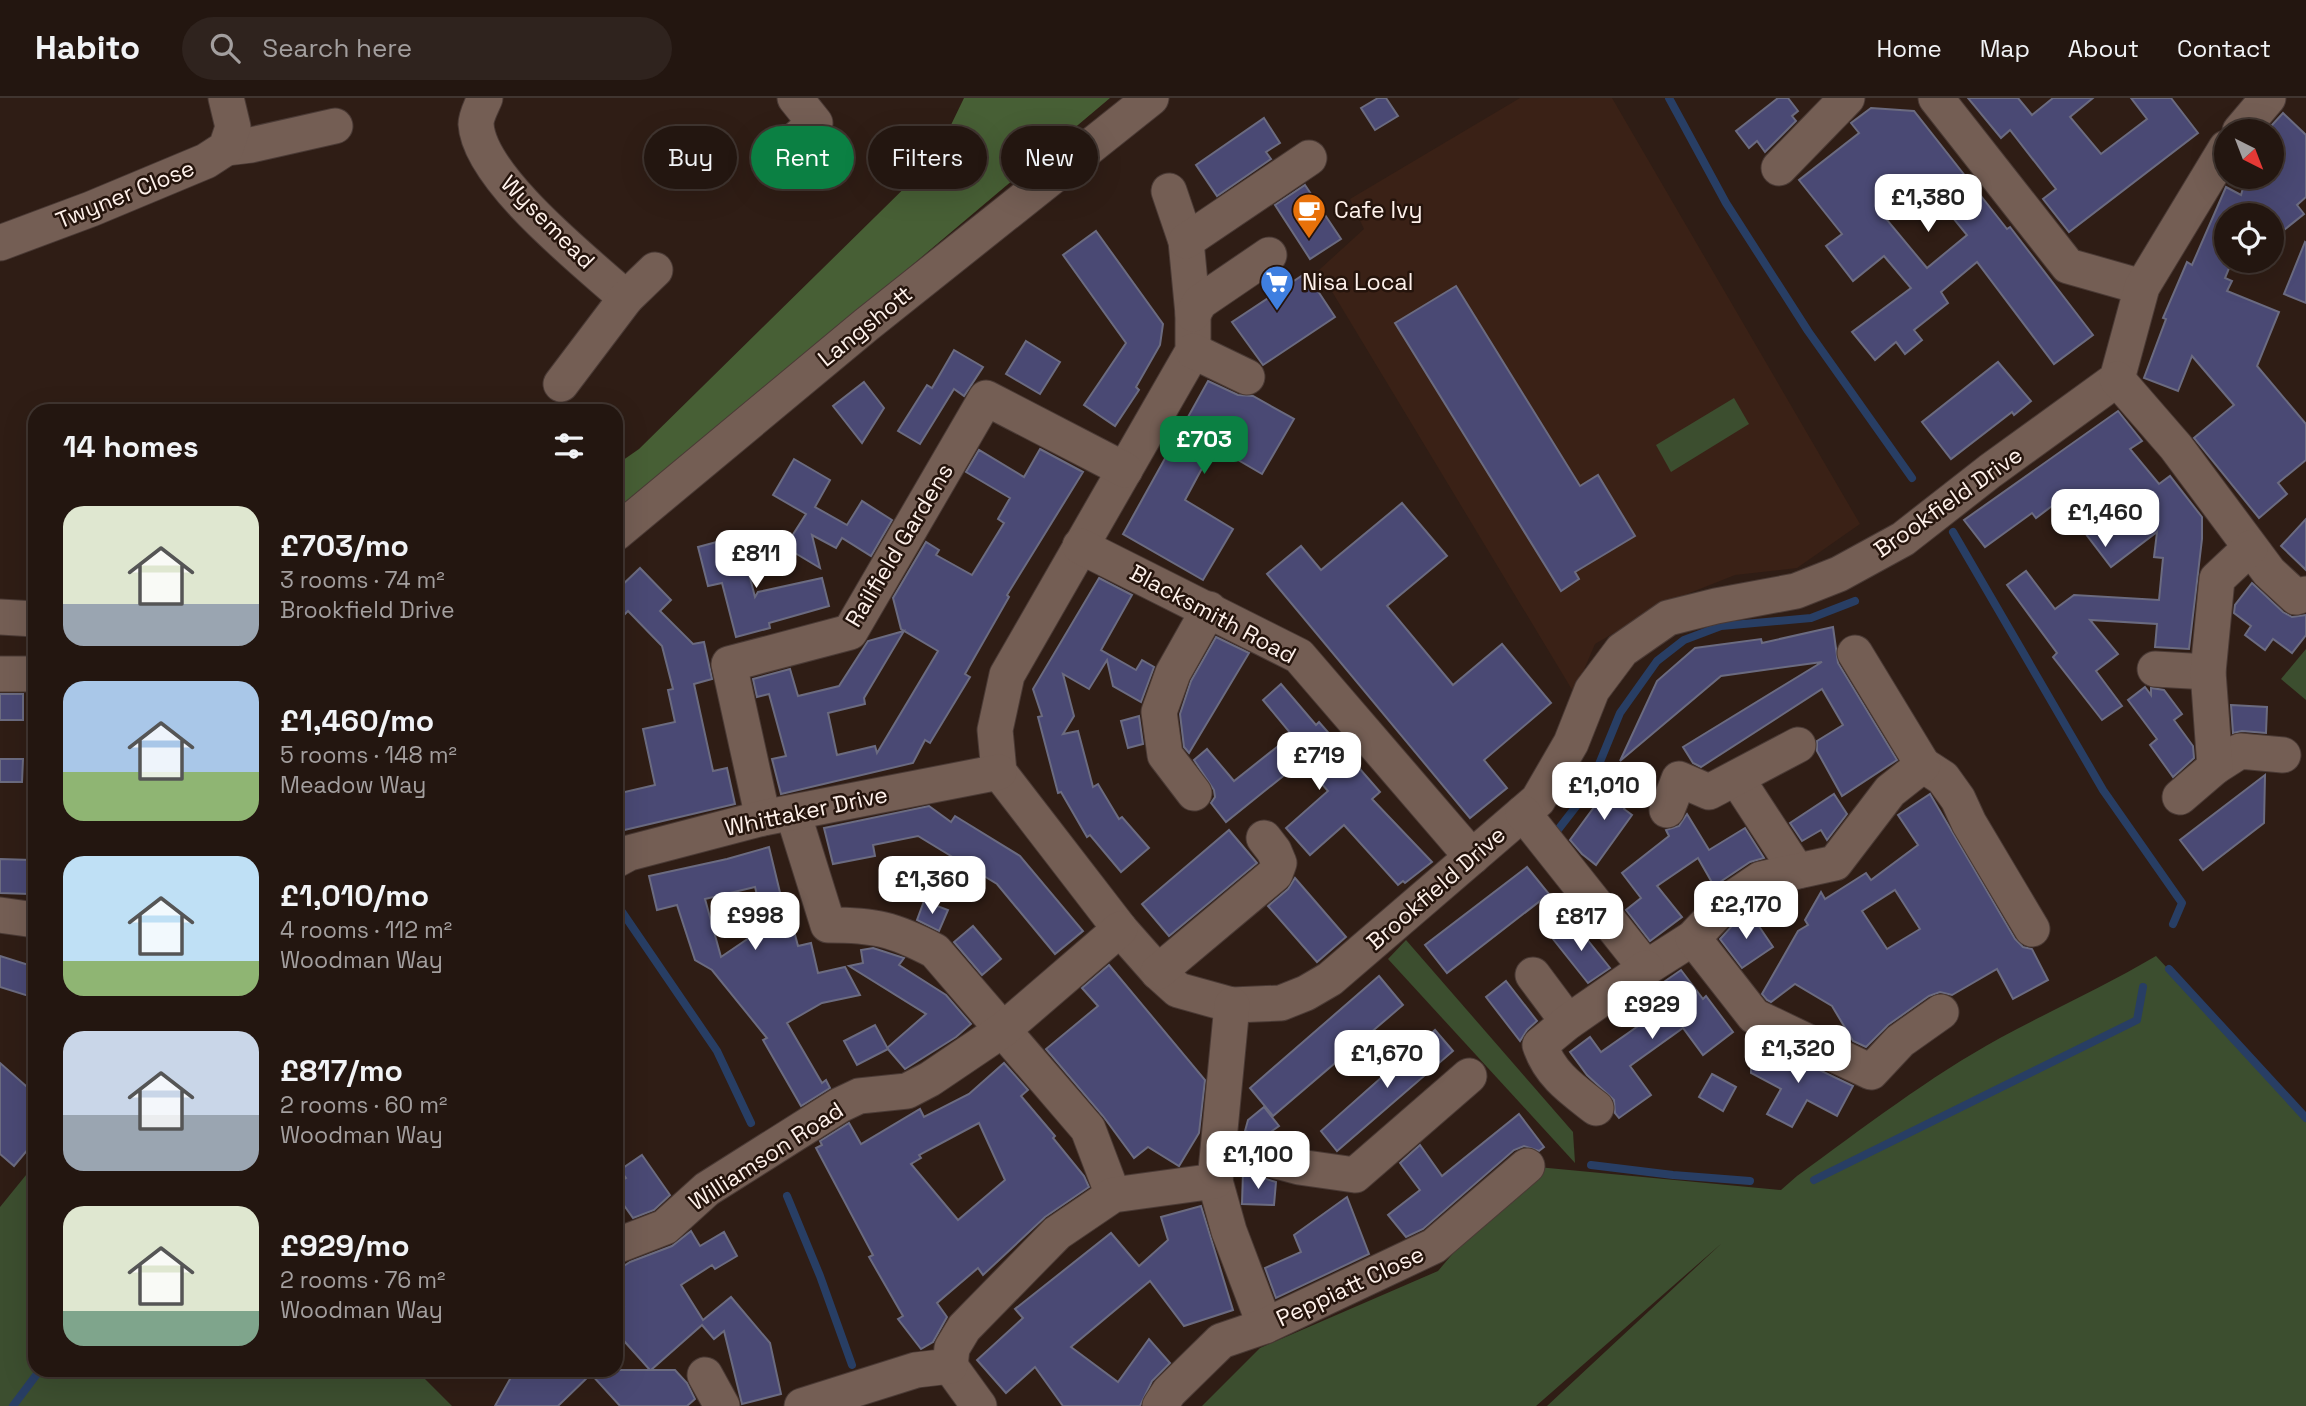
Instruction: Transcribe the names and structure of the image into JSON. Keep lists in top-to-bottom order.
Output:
{
  "streets": {
    "street": [
      "Twyner Close",
      "Wysemead",
      "Langshott",
      "Brookfield Drive",
      "Railfield Gardens",
      "Blacksmith Road",
      "Whittaker Drive",
      "Williamson Road",
      "Peppiatt Close"
    ]
  },
  "crossings": [
    ["Brookfield Drive", "Blacksmith Road"],
    ["Brookfield Drive", "Whittaker Drive"],
    ["Brookfield Drive", "Williamson Road"],
    ["Brookfield Drive", "Peppiatt Close"],
    ["Railfield Gardens", "Whittaker Drive"]
  ],
  "places": {
    "cafe": ["Cafe Ivy"],
    "supermarket": ["Nisa Local"]
  },
  "north": "bottom right",
  "page": {
    "header": "Habito",
    "search": "Search here",
    "nav": [
      "Home",
      "Map",
      "About",
      "Contact"
    ],
    "chip": [
      "Buy",
      "Rent",
      "Filters",
      "New"
    ],
    "price": [
      "£1,380",
      "£703",
      "£1,460",
      "£811",
      "£719",
      "£1,010",
      "£1,360",
      "£2,170",
      "£998",
      "£817",
      "£929",
      "£1,320",
      "£1,670",
      "£1,100"
    ],
    "heading": "14 homes",
    "list": [
      {
        "name": "£703/mo",
        "note": "3 rooms · 74 m² · Brookfield Drive"
      },
      {
        "name": "£1,460/mo",
        "note": "5 rooms · 148 m² · Meadow Way"
      },
      {
        "name": "£1,010/mo",
        "note": "4 rooms · 112 m² · Woodman Way"
      },
      {
        "name": "£817/mo",
        "note": "2 rooms · 60 m² · Woodman Way"
      },
      {
        "name": "£929/mo",
        "note": "2 rooms · 76 m² · Woodman Way"
      }
    ]
  }
}
